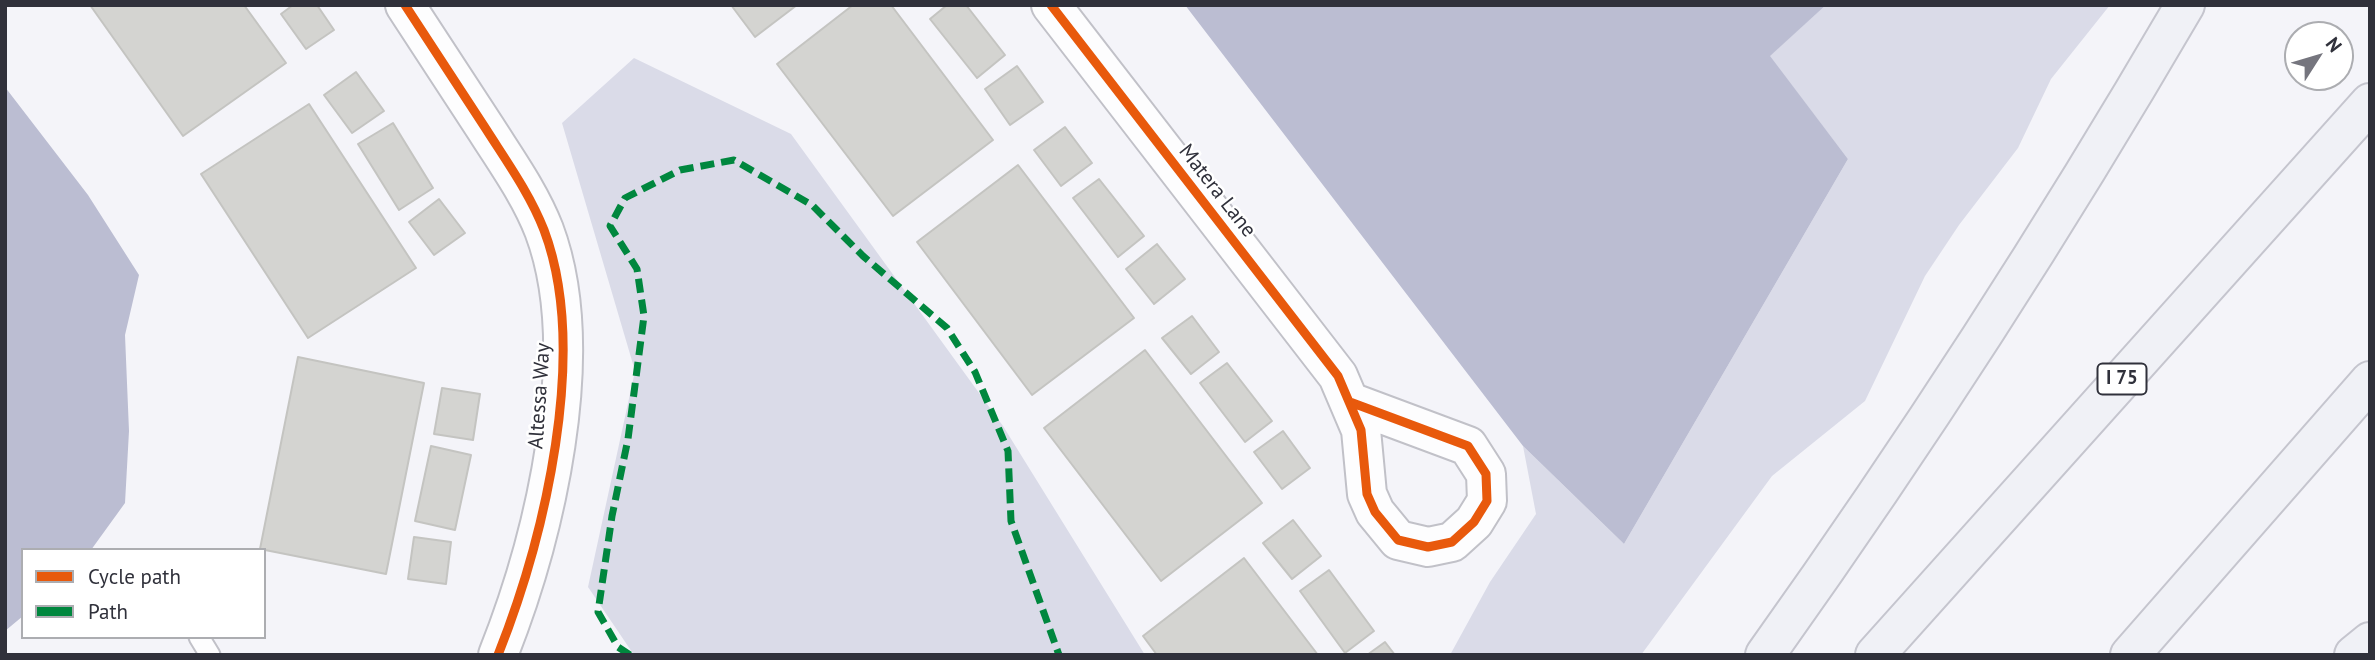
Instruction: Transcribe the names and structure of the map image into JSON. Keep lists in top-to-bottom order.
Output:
{
  "streets": {
    "highway": ["I 75"],
    "street": ["Matera Lane", "Altessa Way"]
  },
  "legend": ["Cycle path", "Path"],
  "north": "top right"
}
